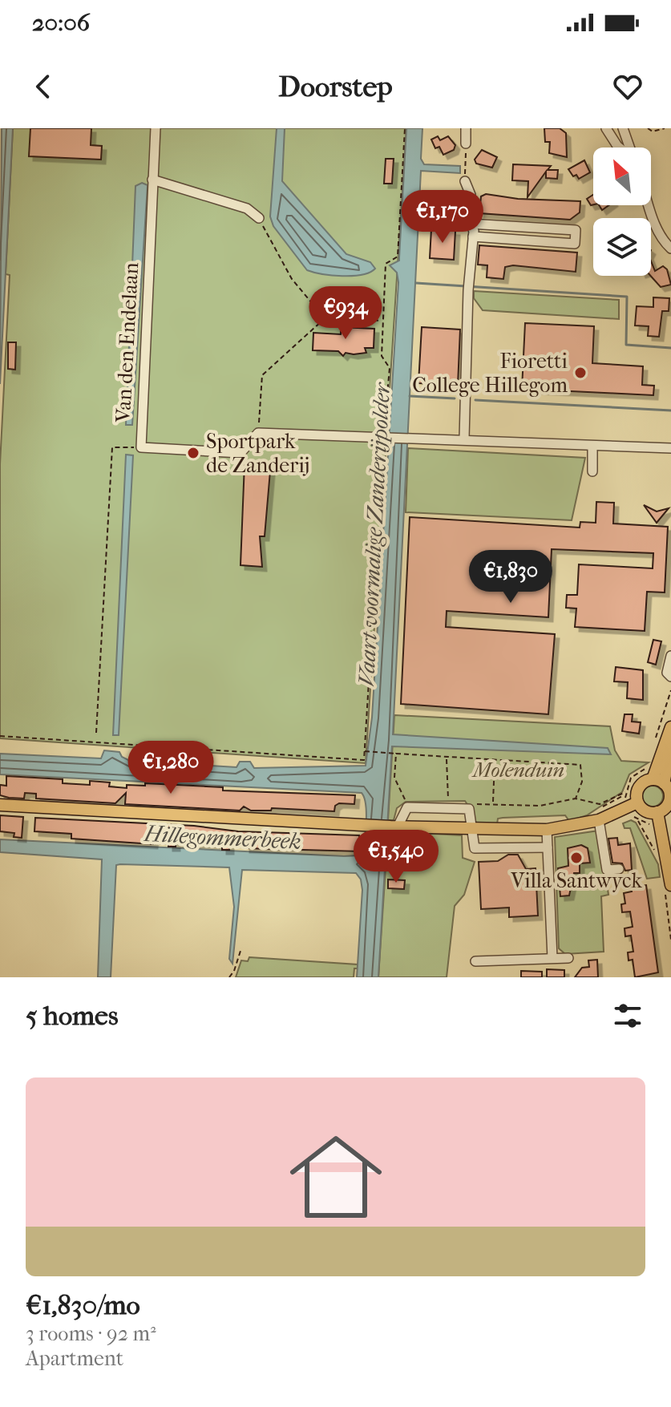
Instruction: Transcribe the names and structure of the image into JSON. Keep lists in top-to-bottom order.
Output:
{
  "streets": {
    "street": ["Van den Endelaan"]
  },
  "water": ["Vaart voormalige Zanderijpolder", "Hillegommerbeek"],
  "parks": ["Molenduin"],
  "places": ["Fioretti College Hillegom", "Sportpark de Zanderij", "Villa Santwyck"],
  "north": "top left",
  "page": {
    "status": "20:06",
    "header": "Doorstep",
    "price": [
      "€1,170",
      "€934",
      "€1,830",
      "€1,280",
      "€1,540"
    ],
    "heading": "5 homes",
    "list": [
      {
        "name": "€1,830/mo",
        "note": "3 rooms · 92 m² · Apartment"
      }
    ]
  }
}
